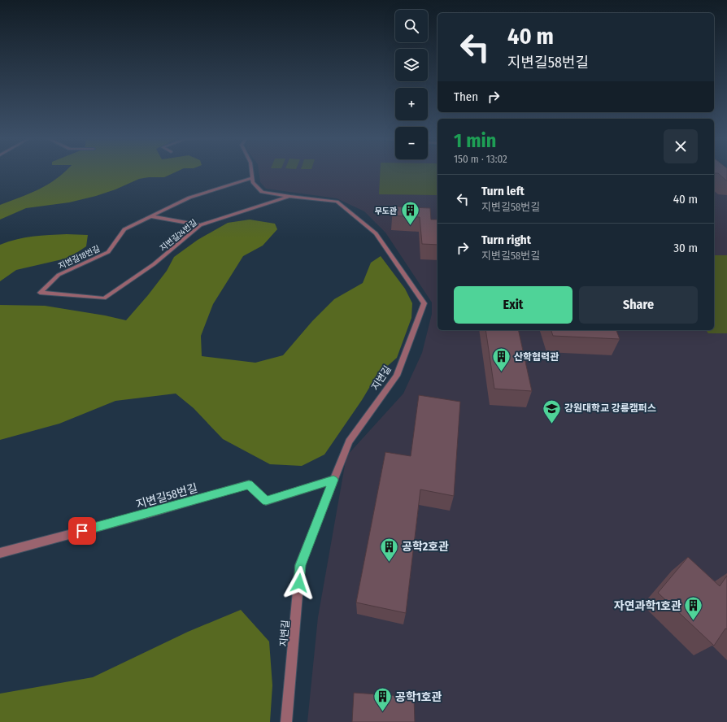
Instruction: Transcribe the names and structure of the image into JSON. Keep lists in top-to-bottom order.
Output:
{
  "streets": {
    "street": [
      "지변길24번길",
      "지변길18번길",
      "지변길",
      "지변길58번길"
    ]
  },
  "crossings": [
    ["지변길24번길", "지변길18번길"],
    ["지변길24번길", "지변길"],
    ["지변길18번길", "지변길"],
    ["지변길", "지변길58번길"]
  ],
  "places": {
    "building": [
      "무도관",
      "산학협력관",
      "공학2호관",
      "자연과학1호관",
      "공학1호관"
    ],
    "school or university": ["강원대학교 강릉캠퍼스"]
  },
  "page": {
    "map_buttons": ["+", "−"],
    "turn": ["40 m", "지변길58번길"],
    "then": "Then",
    "heading": ["1 min", "150 m · 13:02"],
    "list": [
      {
        "name": "Turn left",
        "note": "지변길58번길",
        "value": "40 m"
      },
      {
        "name": "Turn right",
        "note": "지변길58번길",
        "value": "30 m"
      }
    ],
    "buttons": ["Exit", "Share"]
  }
}
